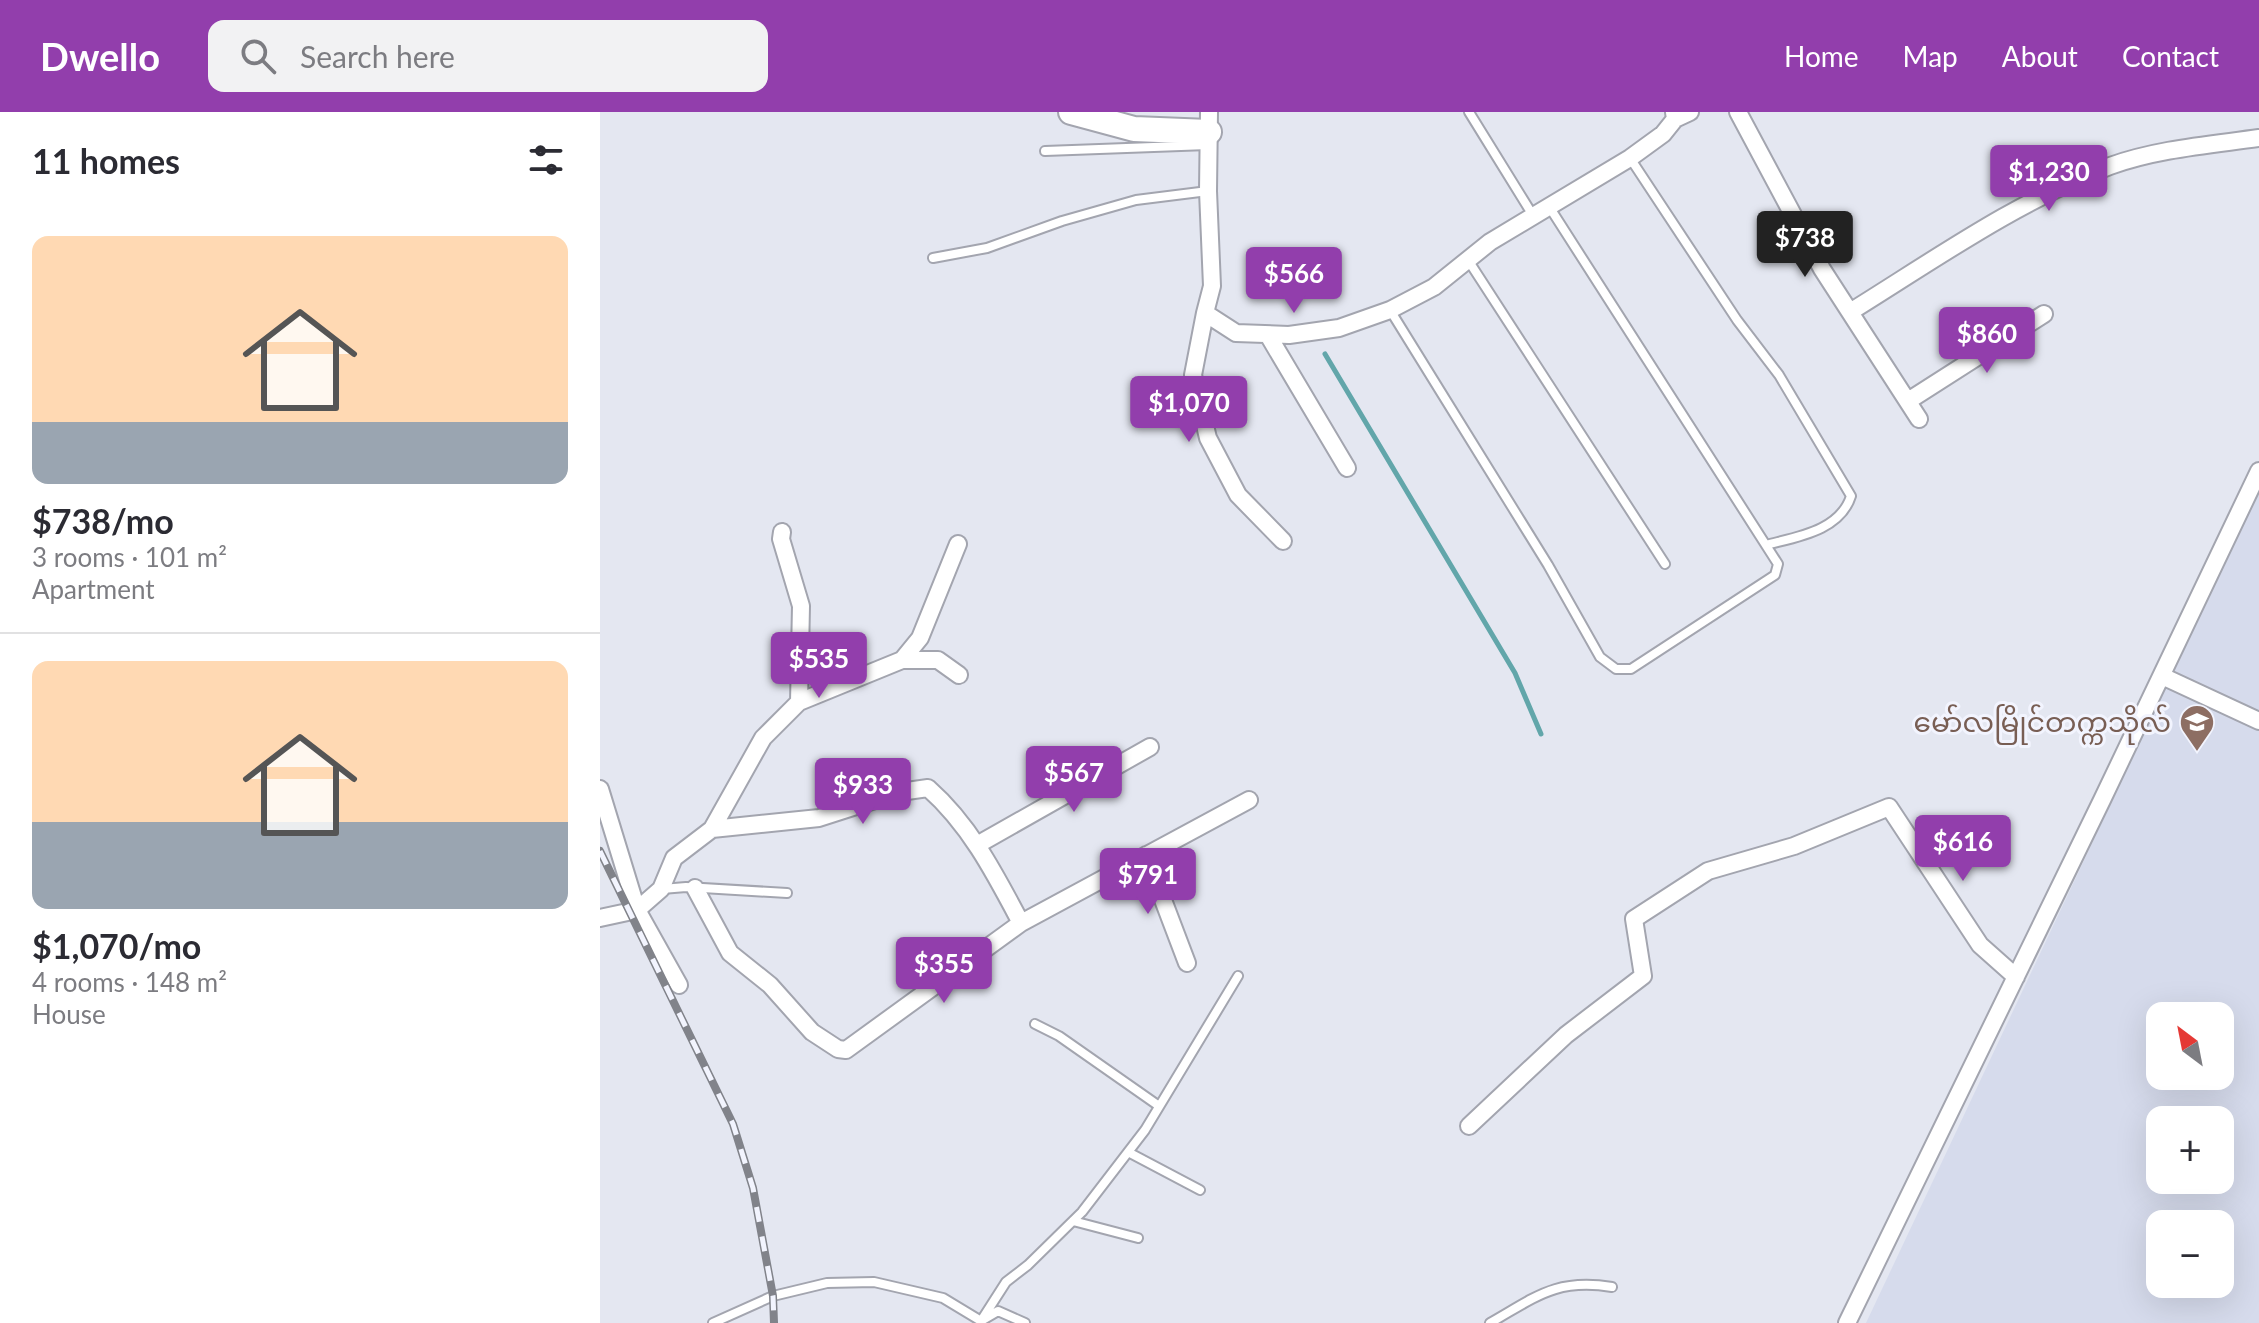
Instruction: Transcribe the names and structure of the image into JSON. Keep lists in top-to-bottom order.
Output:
{
  "places": {
    "school or university": ["မော်လမြိုင်တက္ကသိုလ်"]
  },
  "north": "top left",
  "page": {
    "header": "Dwello",
    "search": "Search here",
    "nav": [
      "Home",
      "Map",
      "About",
      "Contact"
    ],
    "heading": "11 homes",
    "price": [
      "$1,230",
      "$738",
      "$566",
      "$860",
      "$1,070",
      "$535",
      "$567",
      "$933",
      "$616",
      "$791",
      "$355"
    ],
    "list": [
      {
        "name": "$738/mo",
        "note": "3 rooms · 101 m² · Apartment"
      },
      {
        "name": "$1,070/mo",
        "note": "4 rooms · 148 m² · House"
      }
    ],
    "map_buttons": ["+", "−"]
  }
}
